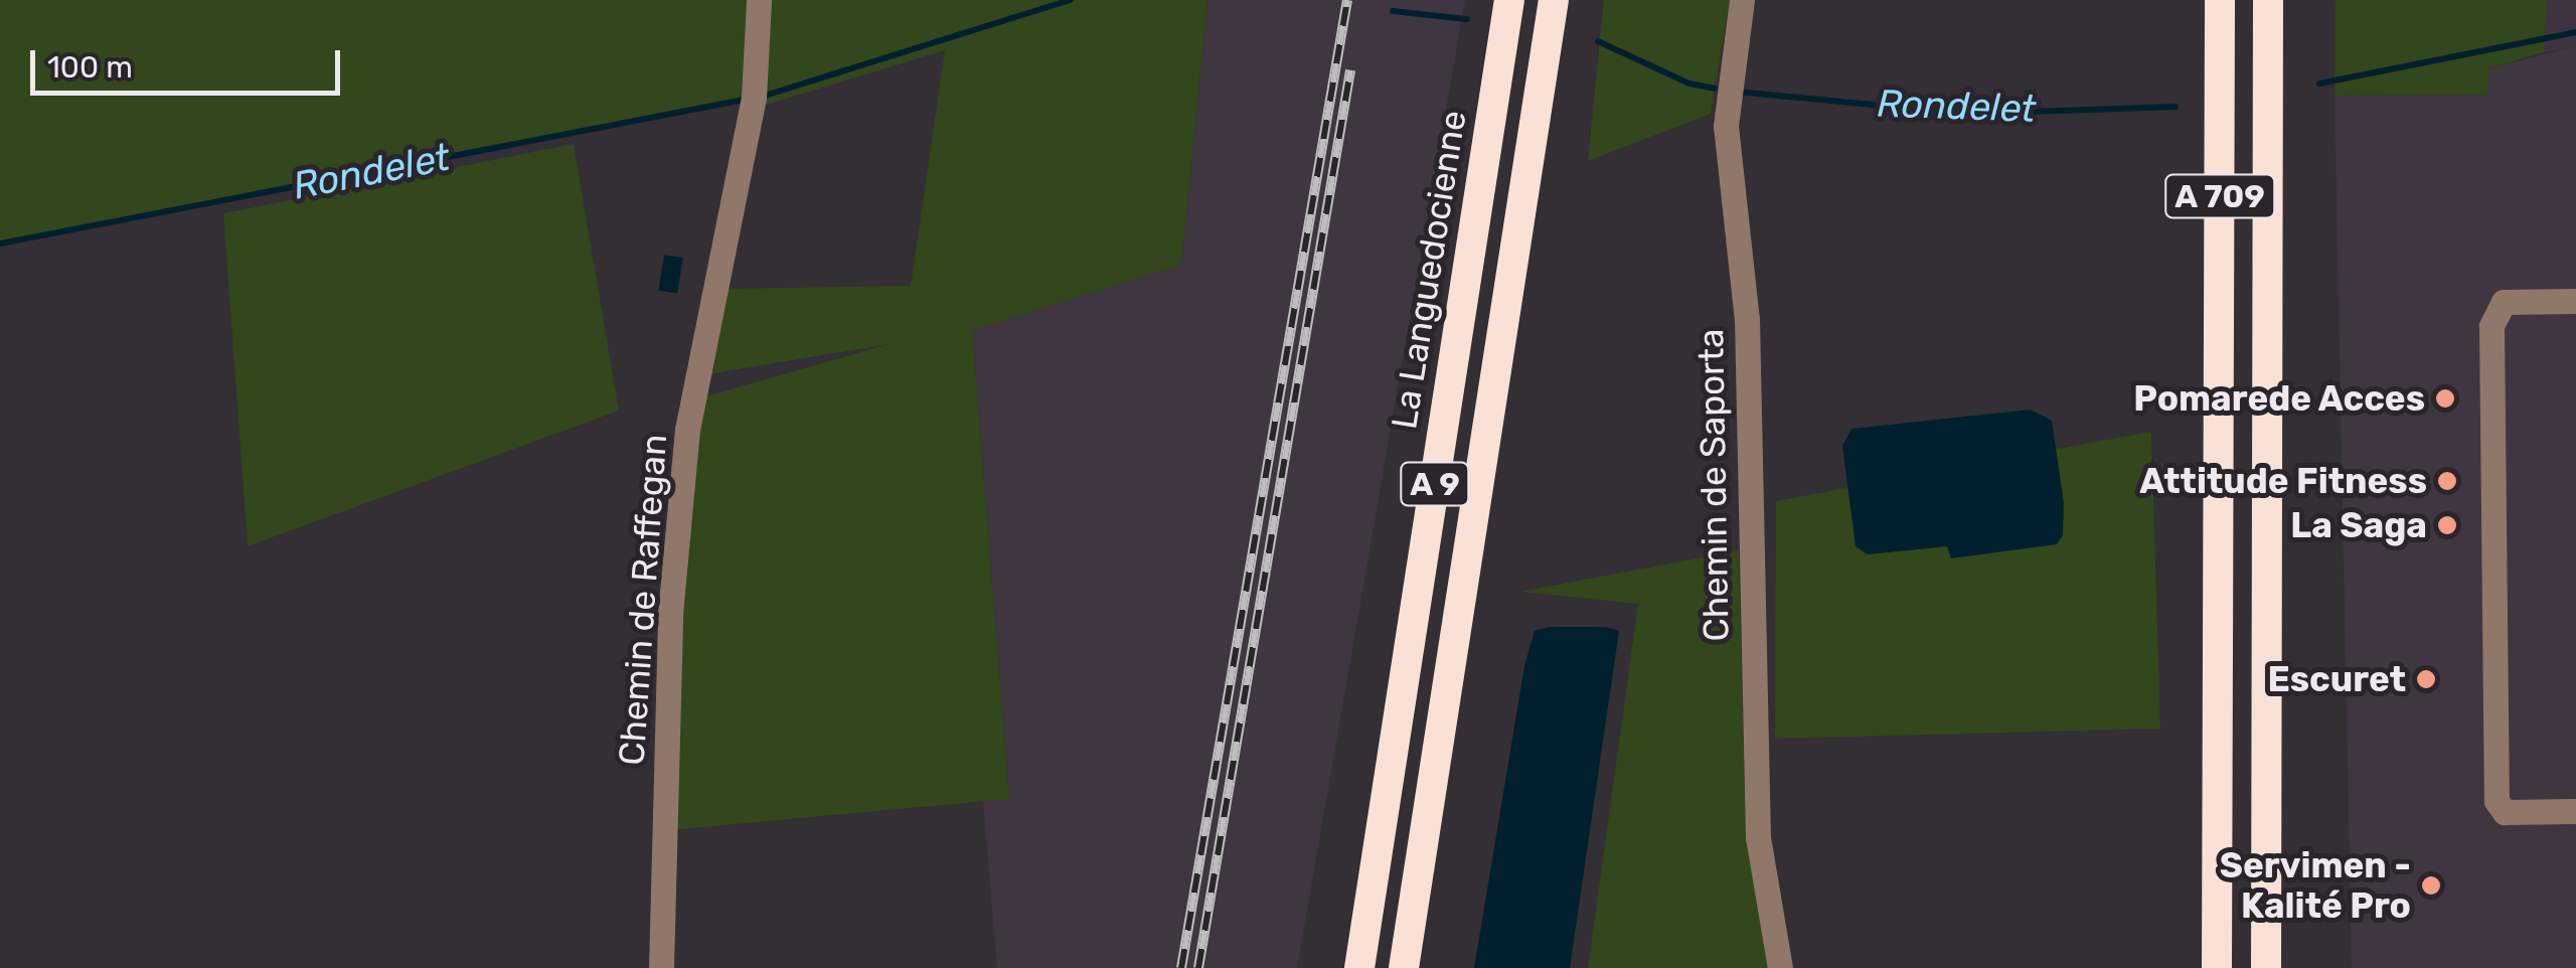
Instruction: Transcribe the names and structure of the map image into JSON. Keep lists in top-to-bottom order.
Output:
{
  "streets": {
    "highway": ["A 709", "La Languedocienne", "A 9"],
    "street": ["Chemin de Saporta", "Chemin de Raffegan"]
  },
  "water": ["Rondelet"],
  "places": [
    "Pomarede Acces",
    "Attitude Fitness",
    "La Saga",
    "Escuret",
    "Servimen - Kalité Pro"
  ],
  "scale_bar": "100 m"
}
